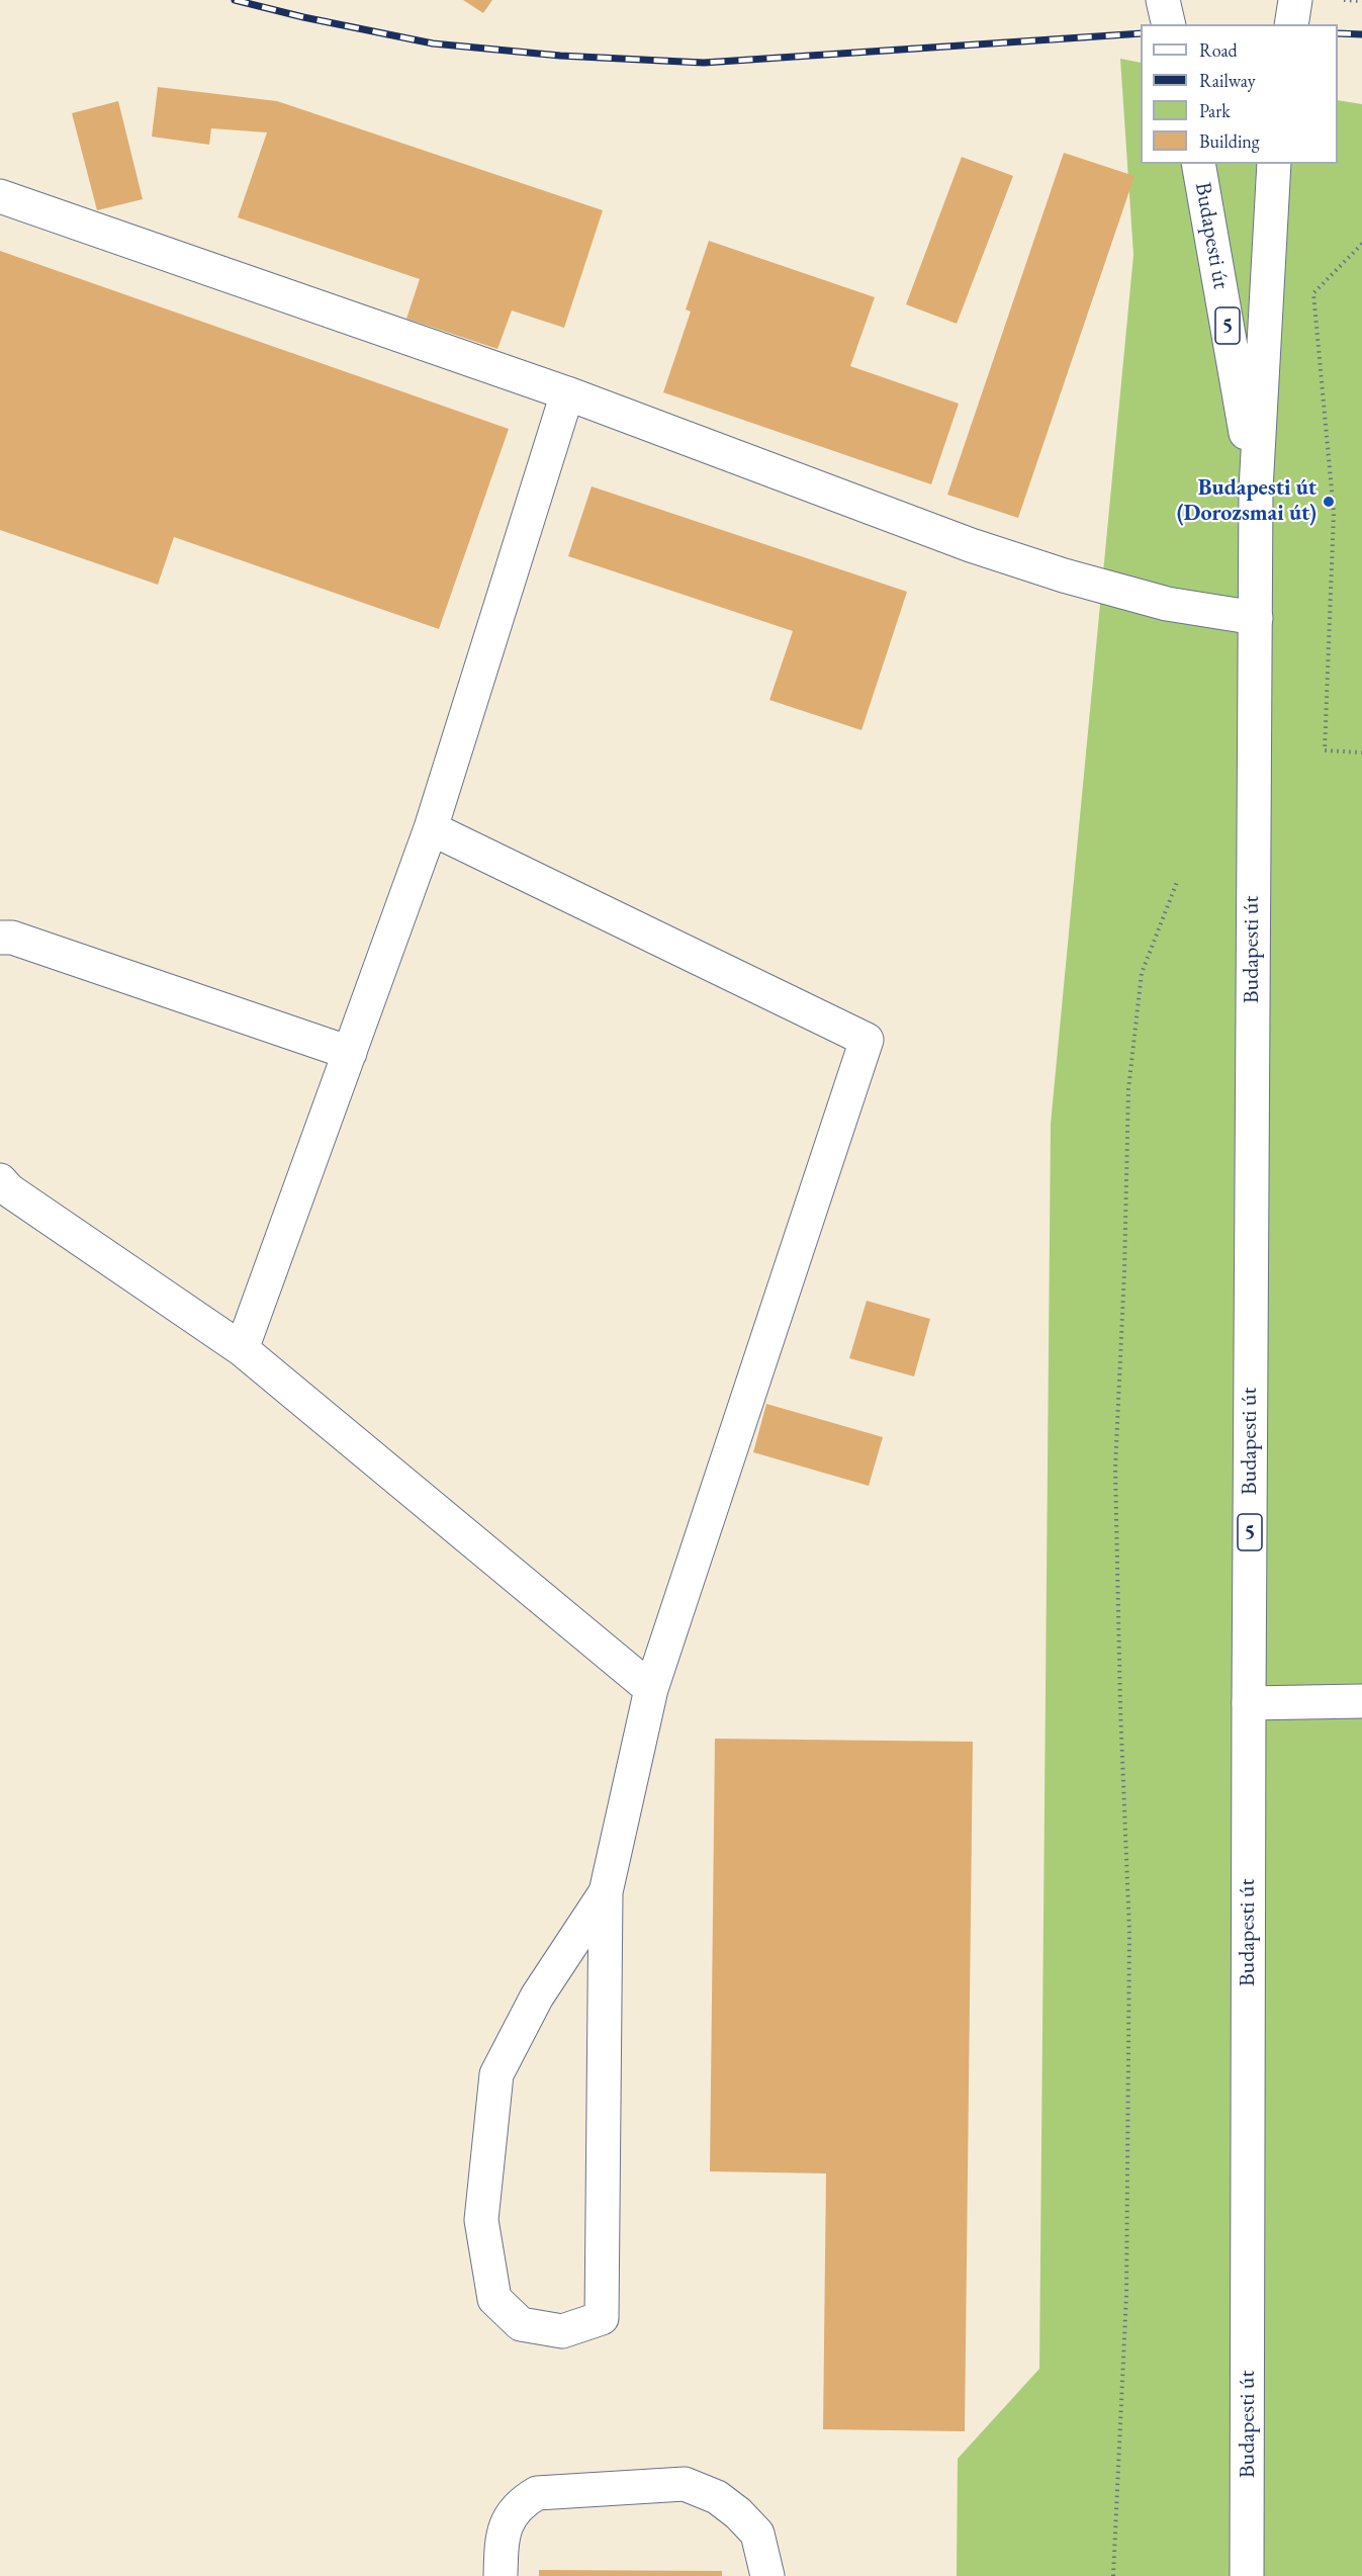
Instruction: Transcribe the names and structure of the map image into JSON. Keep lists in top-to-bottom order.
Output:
{
  "streets": {
    "main road": ["Budapesti út", "5"]
  },
  "places": ["Budapesti út (Dorozsmai út)"],
  "legend": [
    "Road",
    "Railway",
    "Park",
    "Building"
  ]
}
